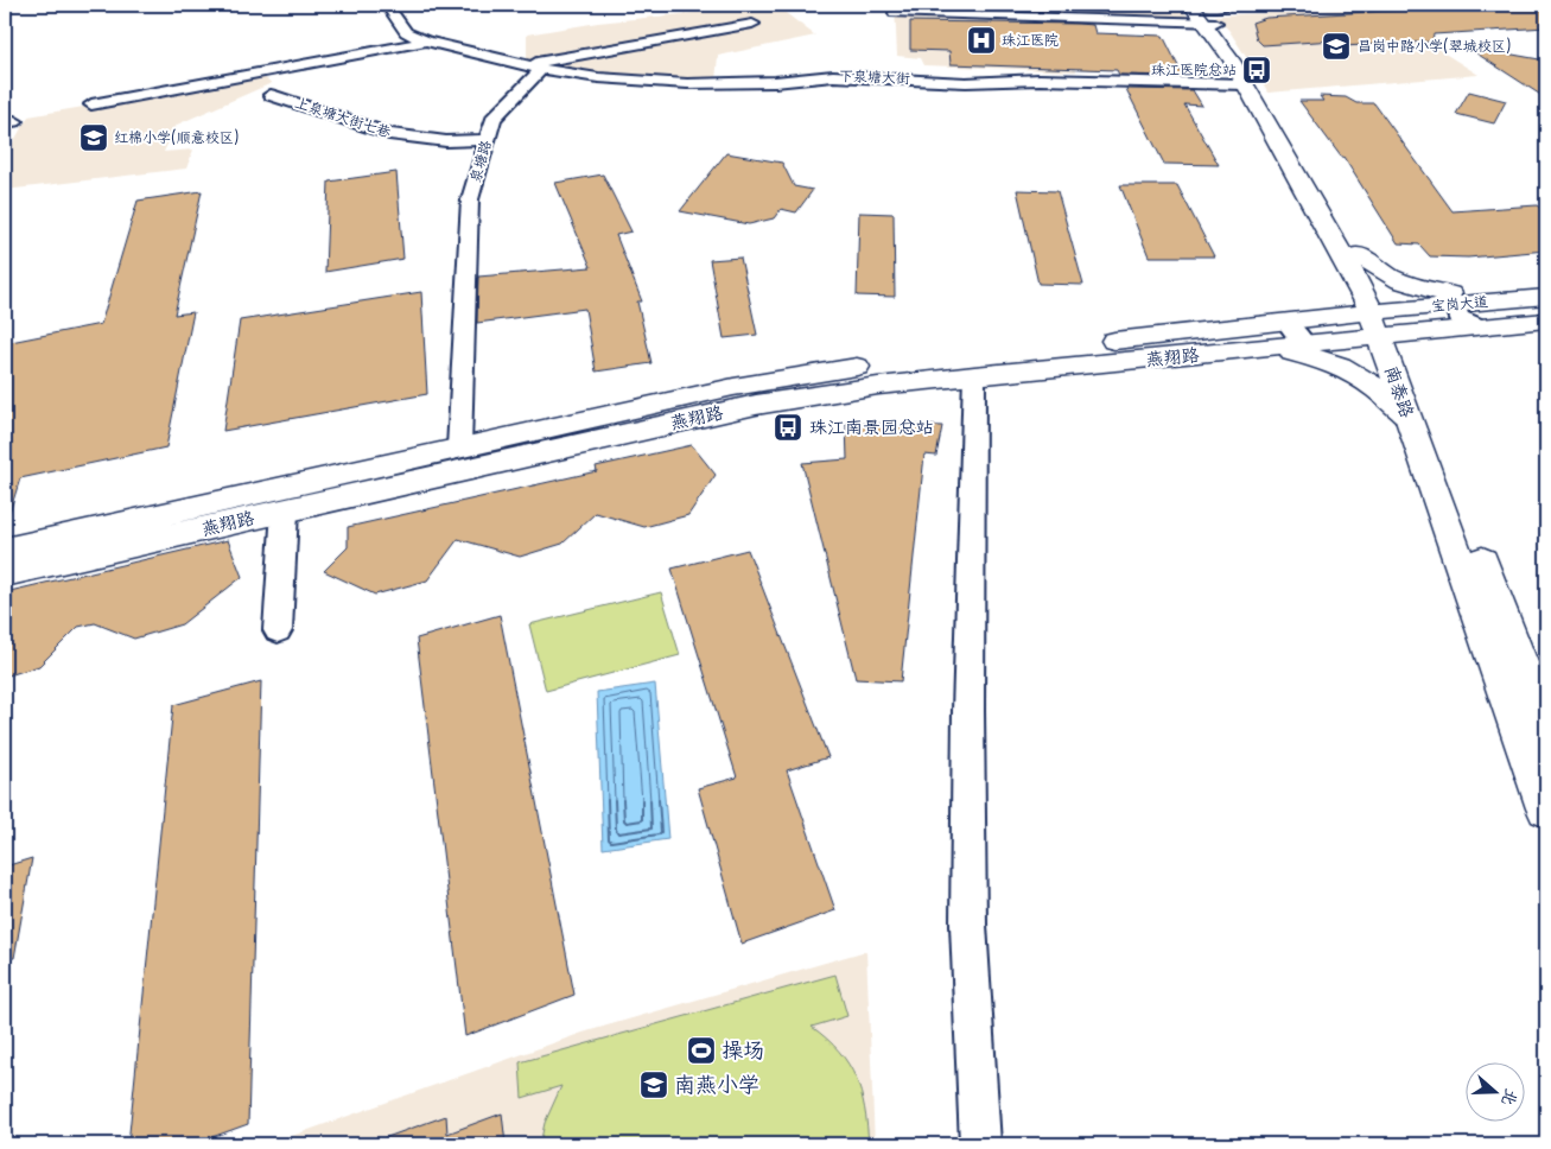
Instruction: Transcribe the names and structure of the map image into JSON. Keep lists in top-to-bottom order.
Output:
{
  "streets": {
    "main road": ["宝岗大道", "燕翔路", "南泰路"],
    "street": ["下泉塘大街", "上泉塘大街七巷", "泉塘路"]
  },
  "crossings": [
    ["下泉塘大街", "泉塘路"],
    ["下泉塘大街", "南泰路"],
    ["上泉塘大街七巷", "泉塘路"],
    ["泉塘路", "燕翔路"],
    ["宝岗大道", "燕翔路"],
    ["宝岗大道", "南泰路"],
    ["燕翔路", "南泰路"]
  ],
  "places": {
    "hospital": ["珠江医院"],
    "school or university": ["昌岗中路小学(翠城校区)", "红棉小学(顺意校区)", "南燕小学"],
    "bus stop": ["珠江医院总站", "珠江南景园总站"],
    "sports": ["操场"]
  },
  "north": "right"
}
